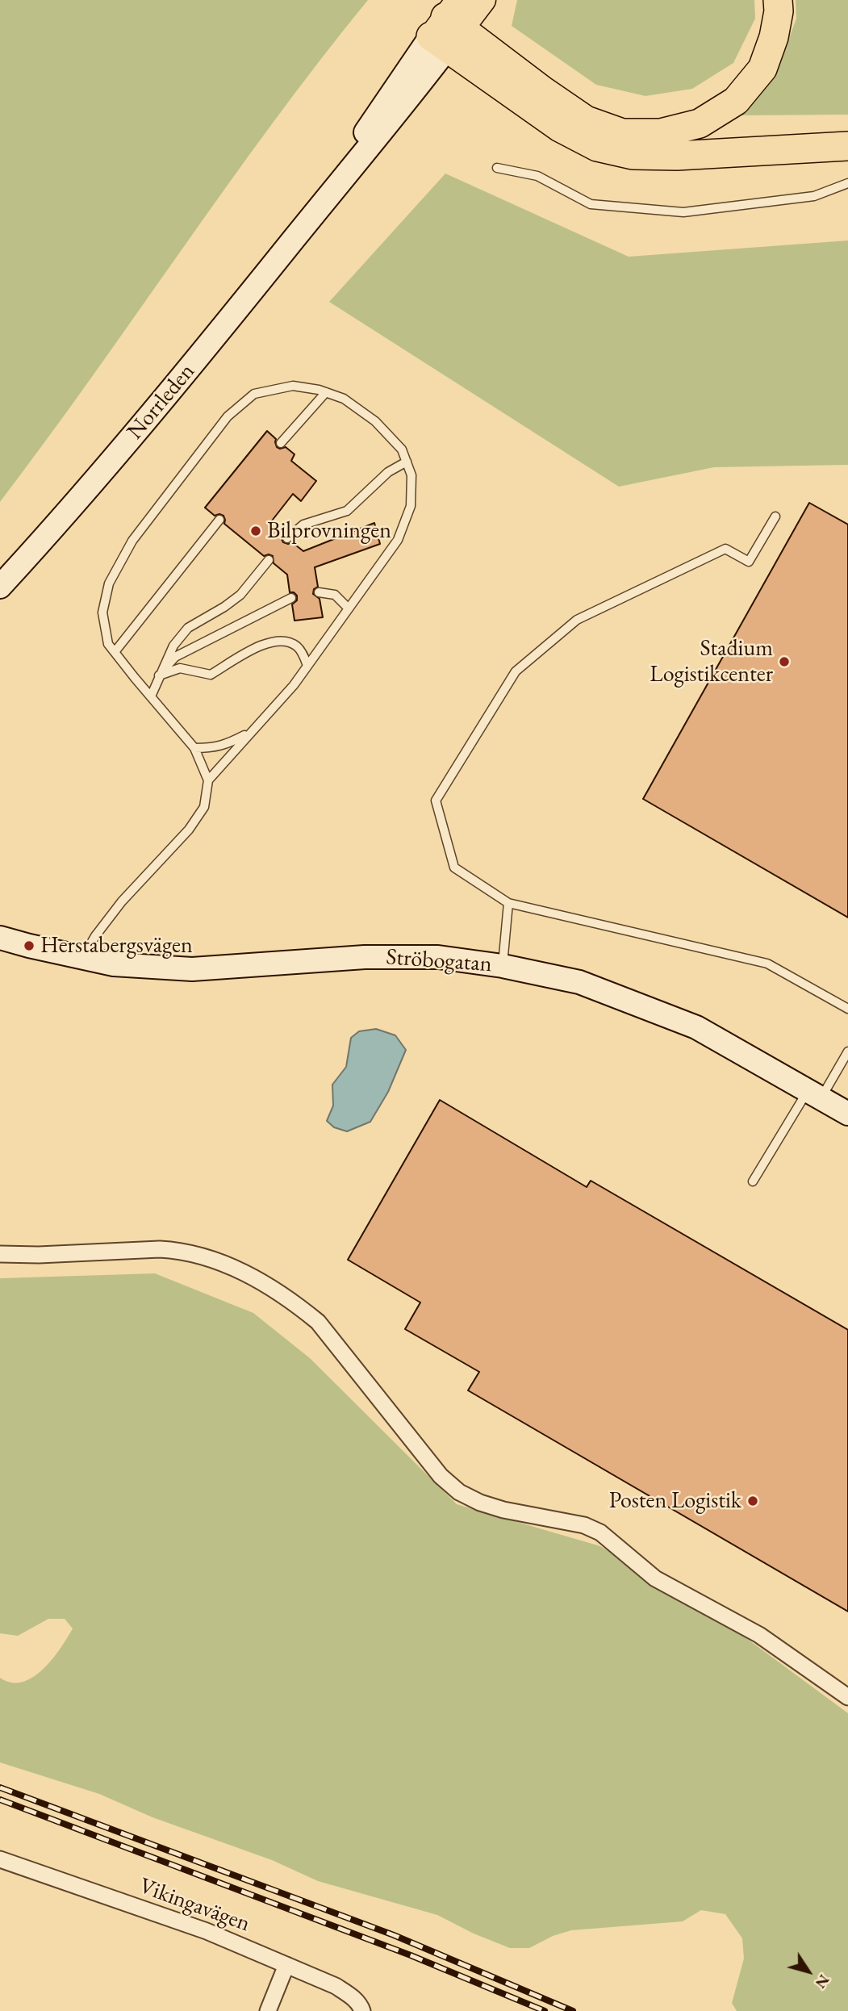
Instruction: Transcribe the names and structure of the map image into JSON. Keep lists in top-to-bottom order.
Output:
{
  "streets": {
    "street": ["Norrleden", "Ströbogatan", "Vikingavägen"]
  },
  "places": [
    "Bilprovningen",
    "Stadium Logistikcenter",
    "Herstabergsvägen",
    "Posten Logistik"
  ],
  "north": "bottom right"
}
